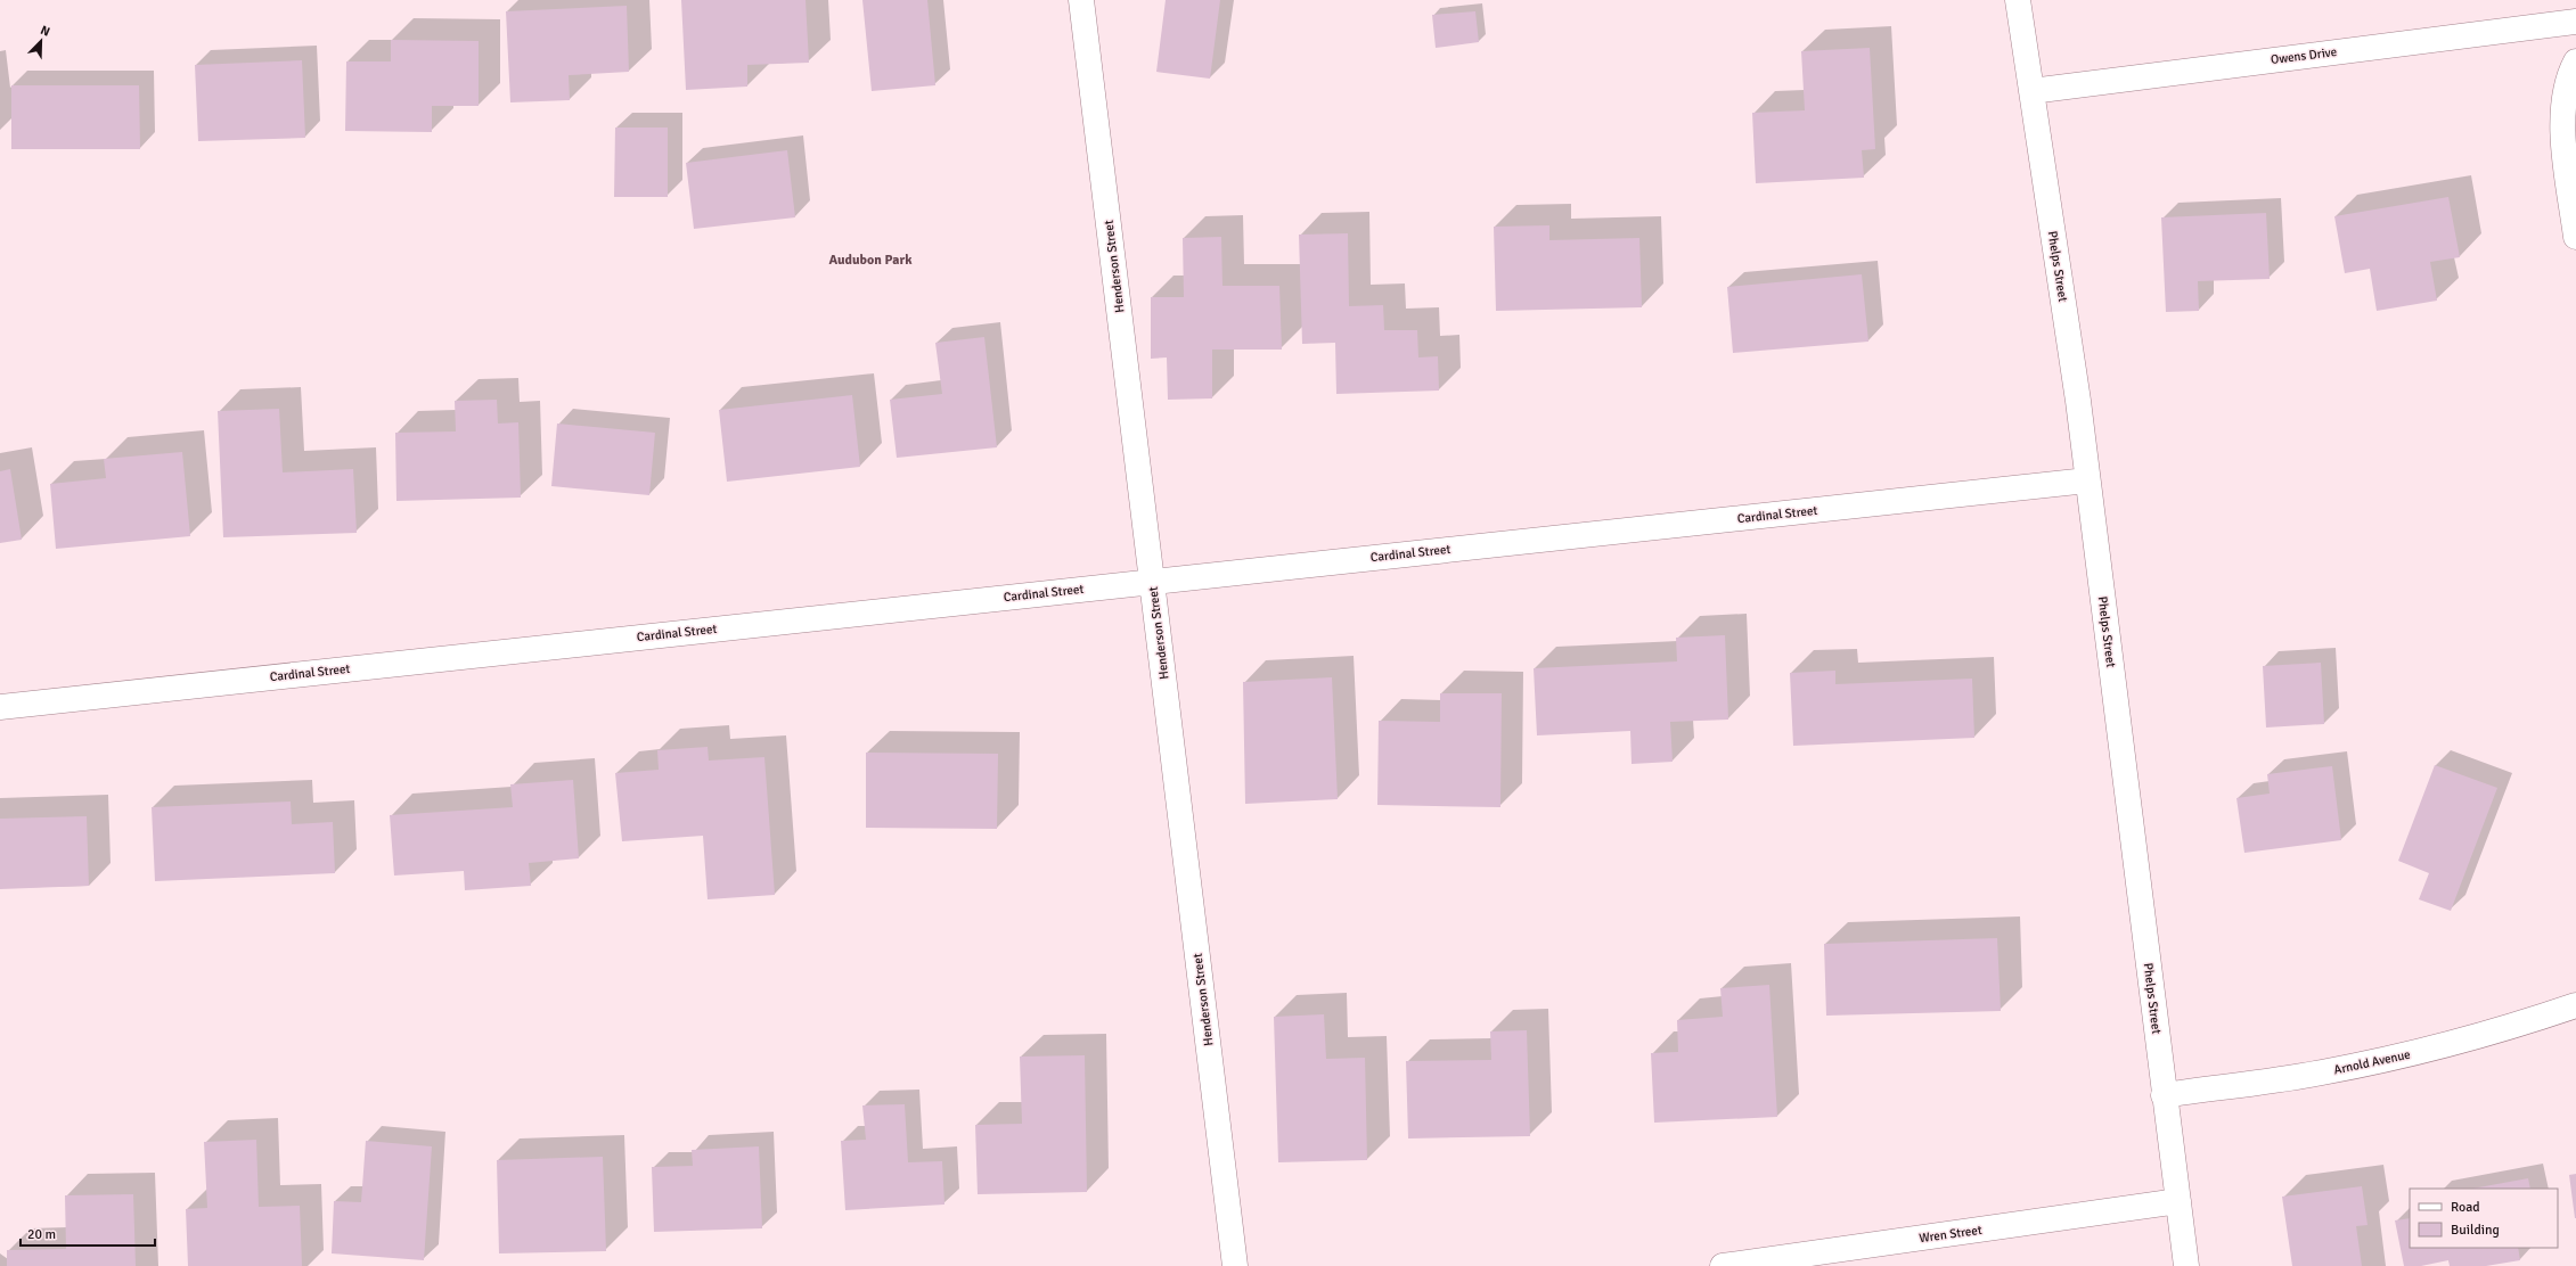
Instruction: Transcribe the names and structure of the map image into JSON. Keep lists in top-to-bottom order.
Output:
{
  "streets": {
    "street": [
      "Owens Drive",
      "Henderson Street",
      "Phelps Street",
      "Cardinal Street",
      "Arnold Avenue",
      "Wren Street"
    ]
  },
  "crossings": [
    ["Owens Drive", "Phelps Street"],
    ["Henderson Street", "Cardinal Street"],
    ["Phelps Street", "Cardinal Street"],
    ["Phelps Street", "Arnold Avenue"],
    ["Phelps Street", "Wren Street"]
  ],
  "districts": ["Audubon Park"],
  "legend": ["Road", "Building"],
  "scale_bar": "20 m",
  "north": "top right"
}
